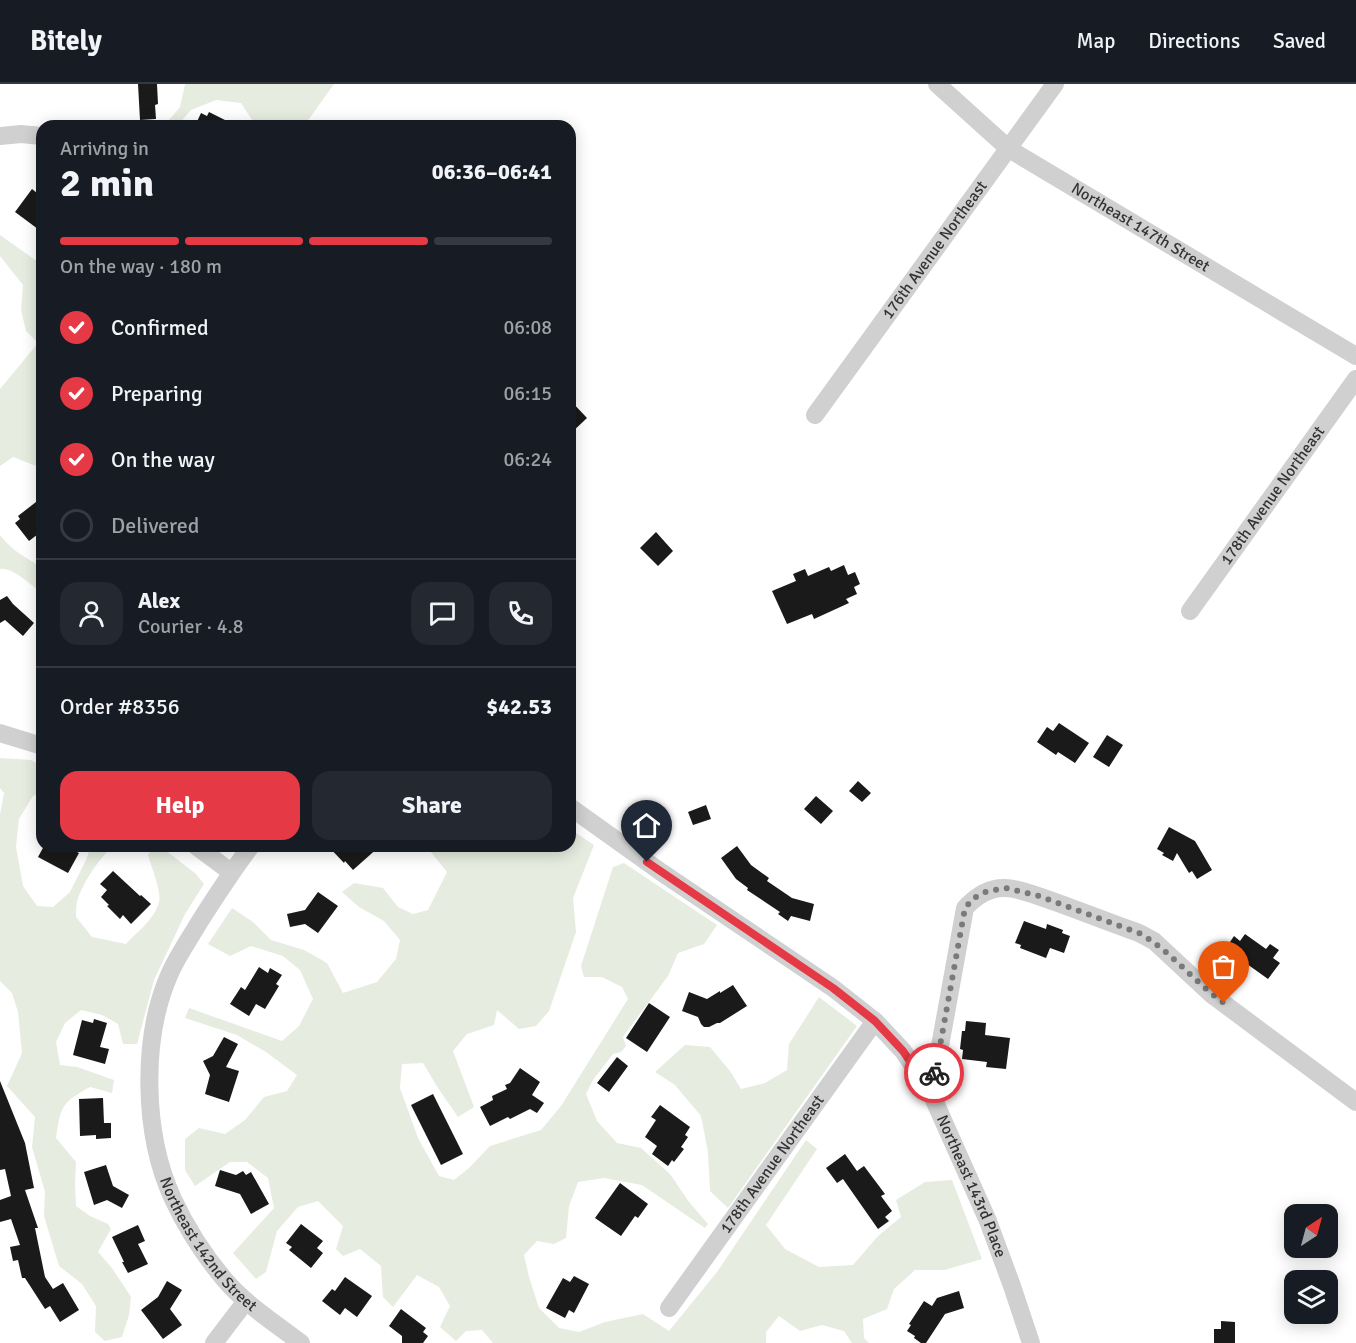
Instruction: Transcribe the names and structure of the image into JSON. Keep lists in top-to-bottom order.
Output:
{
  "streets": {
    "street": [
      "Northeast 147th Street",
      "176th Avenue Northeast",
      "178th Avenue Northeast",
      "Northeast 143rd Place",
      "Northeast 142nd Street"
    ]
  },
  "crossings": [
    ["Northeast 147th Street", "176th Avenue Northeast"],
    ["178th Avenue Northeast", "Northeast 143rd Place"]
  ],
  "north": "top right",
  "page": {
    "header": "Bitely",
    "nav": ["Map", "Directions", "Saved"],
    "heading": ["2 min", "Arriving in", "06:36–06:41"],
    "panel": [
      "Alex",
      "Courier · 4.8",
      "Order #8356",
      "$42.53"
    ],
    "bar": "On the way · 180 m",
    "list": [
      ["Confirmed", "06:08"],
      ["Preparing", "06:15"],
      ["On the way", "06:24"],
      "Delivered"
    ],
    "buttons": ["Help", "Share"]
  }
}
